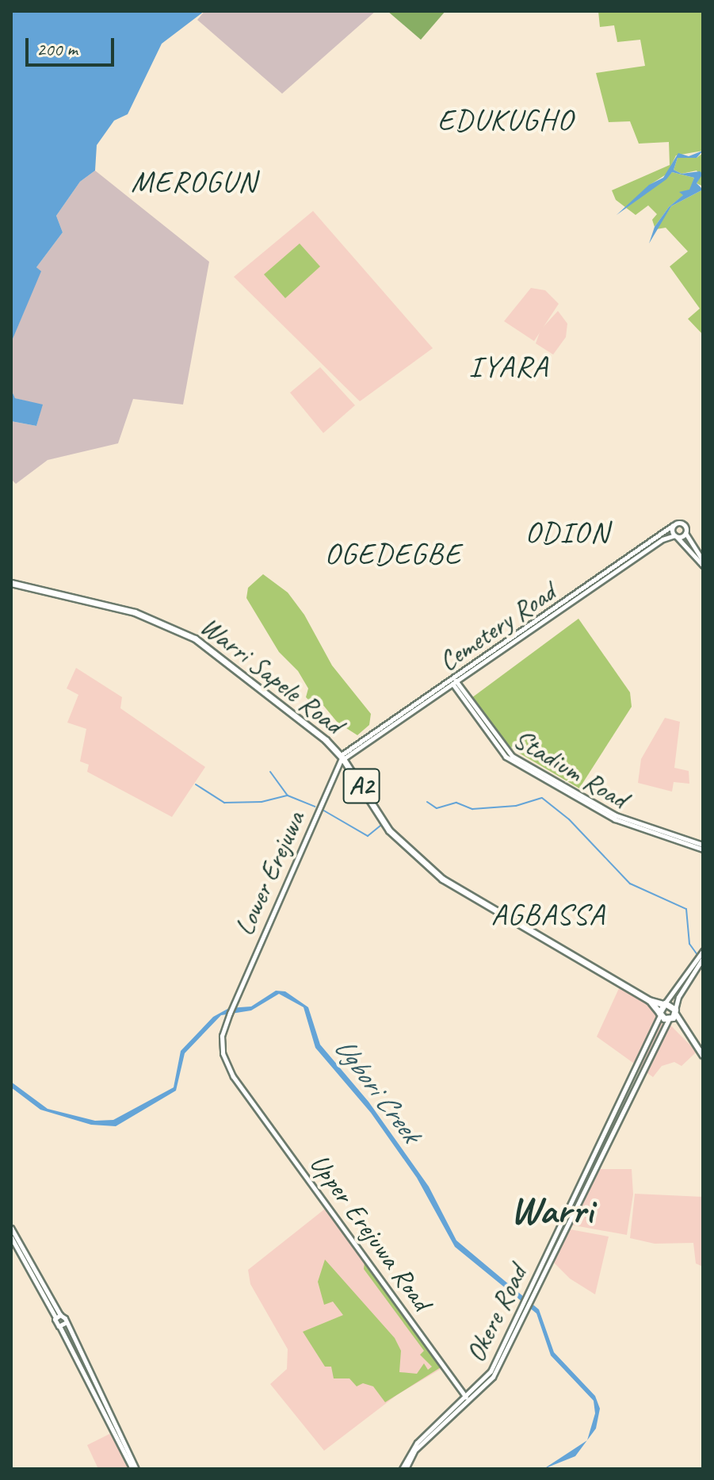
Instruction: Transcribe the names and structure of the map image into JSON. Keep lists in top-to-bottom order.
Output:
{
  "streets": {
    "highway": ["Warri Sapele Road", "A2"],
    "main road": [
      "Cemetery Road",
      "Stadium Road",
      "Lower Erejuwa",
      "Upper Erejuwa Road",
      "Okere Road"
    ]
  },
  "crossings": [
    ["Cemetery Road", "Warri Sapele Road"],
    ["Cemetery Road", "Stadium Road"],
    ["Cemetery Road", "Lower Erejuwa"],
    ["Warri Sapele Road", "Lower Erejuwa"],
    ["Warri Sapele Road", "Okere Road"],
    ["Lower Erejuwa", "Upper Erejuwa Road"],
    ["Upper Erejuwa Road", "Okere Road"]
  ],
  "districts": [
    "EDUKUGHO",
    "MEROGUN",
    "IYARA",
    "ODION",
    "OGEDEGBE",
    "AGBASSA",
    "Warri"
  ],
  "water": ["Ugbori Creek"],
  "scale_bar": "200 m"
}
